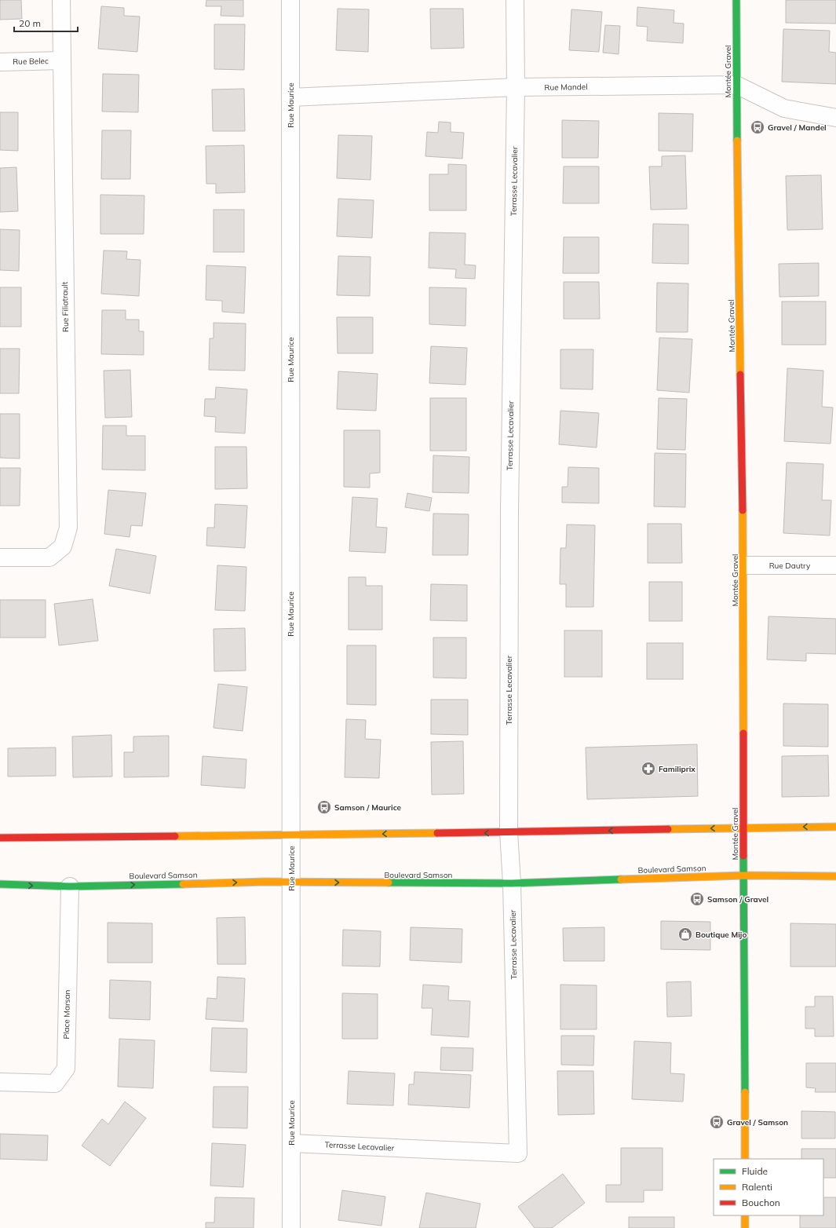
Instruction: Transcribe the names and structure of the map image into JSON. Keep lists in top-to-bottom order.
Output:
{
  "streets": {
    "street": [
      "Rue Belec",
      "Montée Gravel",
      "Rue Mandel",
      "Rue Maurice",
      "Terrasse Lecavalier",
      "Rue Filiatrault",
      "Rue Dautry",
      "Boulevard Samson",
      "Place Marsan"
    ]
  },
  "crossings": [
    ["Rue Belec", "Rue Filiatrault"],
    ["Montée Gravel", "Rue Mandel"],
    ["Montée Gravel", "Rue Dautry"],
    ["Montée Gravel", "Boulevard Samson"],
    ["Rue Mandel", "Rue Maurice"],
    ["Rue Mandel", "Terrasse Lecavalier"],
    ["Rue Maurice", "Terrasse Lecavalier"],
    ["Rue Maurice", "Boulevard Samson"],
    ["Terrasse Lecavalier", "Boulevard Samson"],
    ["Boulevard Samson", "Place Marsan"]
  ],
  "places": {
    "bus stop": [
      "Gravel / Mandel",
      "Samson / Maurice",
      "Samson / Gravel",
      "Gravel / Samson"
    ],
    "pharmacy": ["Familiprix"],
    "shop": ["Boutique Mijo"]
  },
  "legend": ["Fluide", "Ralenti", "Bouchon"],
  "scale_bar": "20 m"
}
